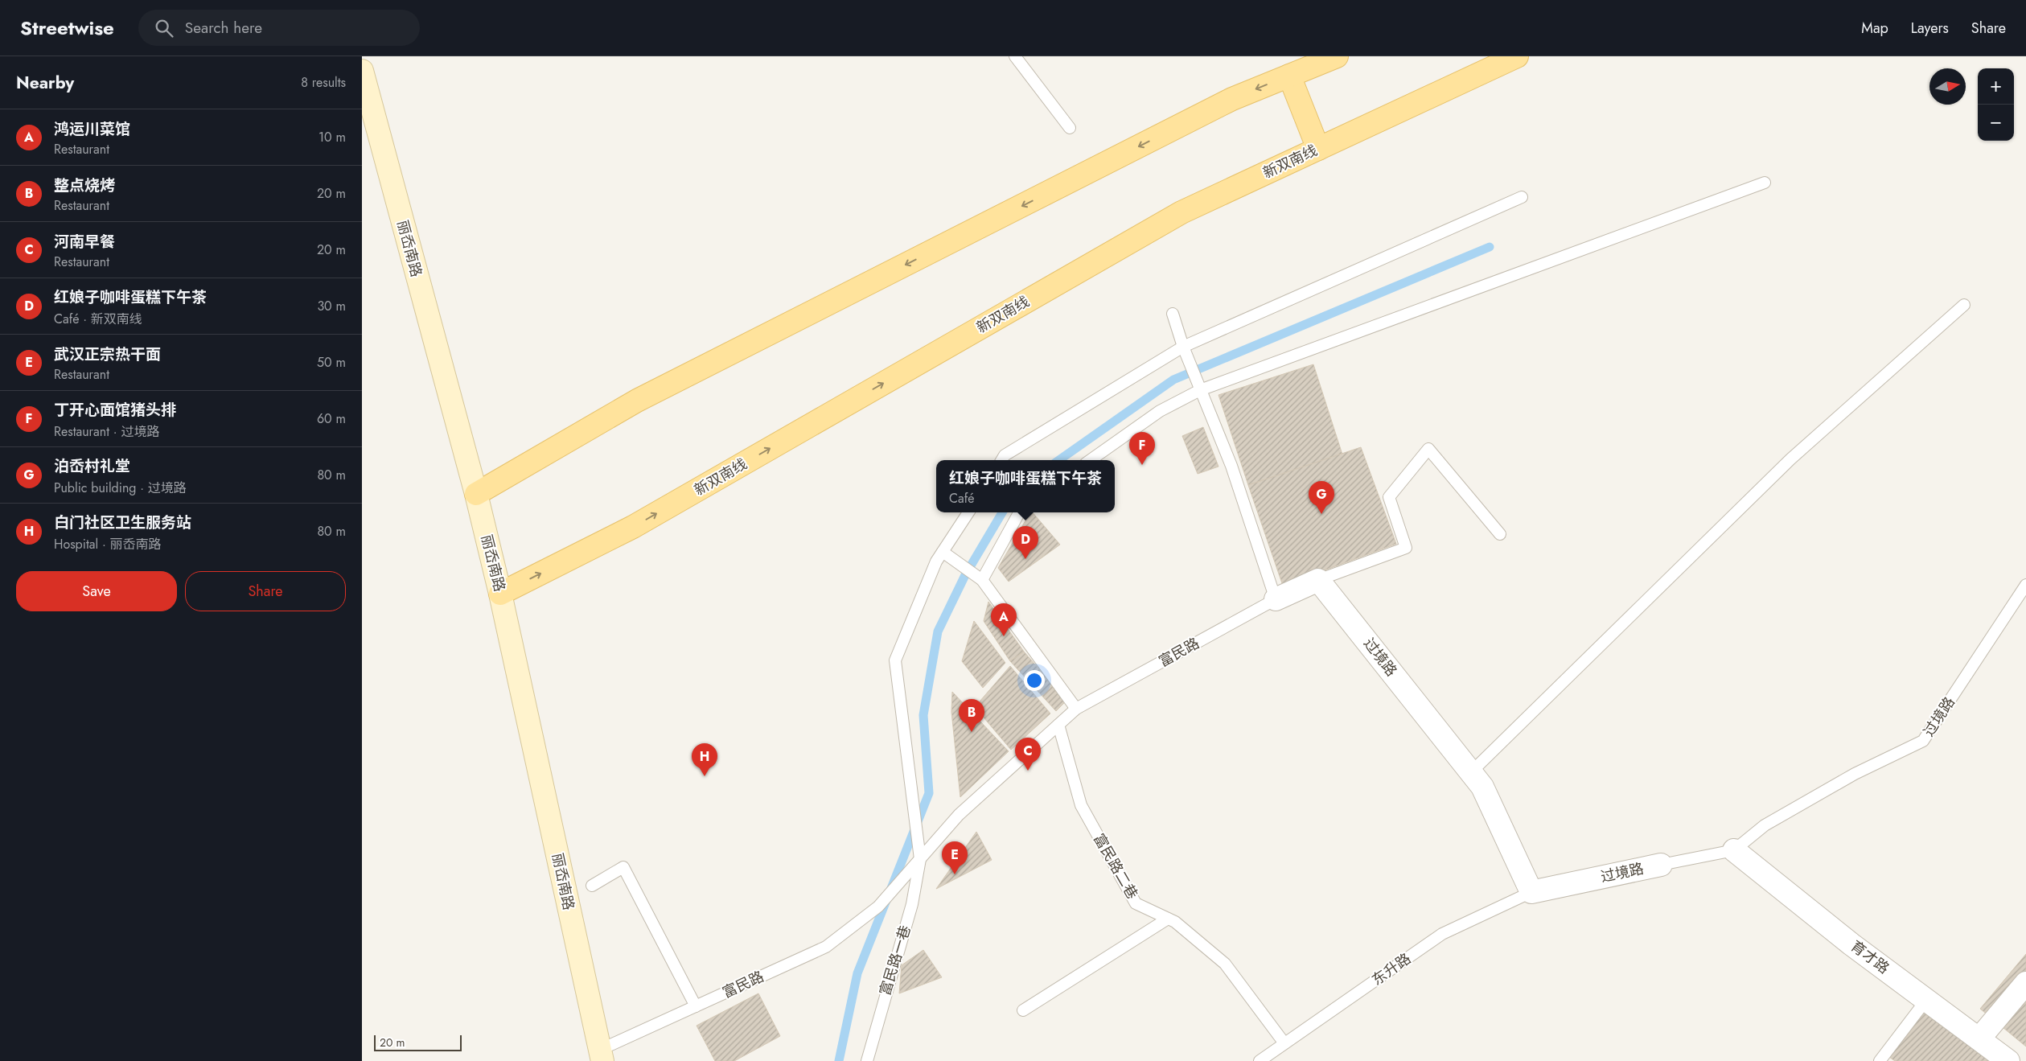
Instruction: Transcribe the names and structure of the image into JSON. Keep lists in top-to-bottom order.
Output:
{
  "streets": {
    "main road": ["新双南线", "丽岙南路"],
    "street": ["过境路", "育才路"],
    "lane": [
      "富民路",
      "富民路二巷",
      "富民路一巷",
      "东升路"
    ]
  },
  "crossings": [
    ["新双南线", "丽岙南路"],
    ["丽岙南路", "富民路"],
    ["富民路", "富民路二巷"],
    ["富民路", "富民路一巷"],
    ["过境路", "育才路"],
    ["过境路", "东升路"],
    ["富民路二巷", "东升路"]
  ],
  "scale_bar": "20 m",
  "north": "right",
  "page": {
    "header": "Streetwise",
    "search": "Search here",
    "nav": ["Map", "Layers", "Share"],
    "heading": ["Nearby", "8 results"],
    "map_buttons": ["+", "−"],
    "list": [
      {
        "mark": "A",
        "name": "鸿运川菜馆",
        "note": "Restaurant",
        "value": "10 m"
      },
      {
        "mark": "B",
        "name": "整点烧烤",
        "note": "Restaurant",
        "value": "20 m"
      },
      {
        "mark": "C",
        "name": "河南早餐",
        "note": "Restaurant",
        "value": "20 m"
      },
      {
        "mark": "D",
        "name": "红娘子咖啡蛋糕下午茶",
        "note": "Café · 新双南线",
        "value": "30 m"
      },
      {
        "mark": "E",
        "name": "武汉正宗热干面",
        "note": "Restaurant",
        "value": "50 m"
      },
      {
        "mark": "F",
        "name": "丁开心面馆猪头排",
        "note": "Restaurant · 过境路",
        "value": "60 m"
      },
      {
        "mark": "G",
        "name": "泊岙村礼堂",
        "note": "Public building · 过境路",
        "value": "80 m"
      },
      {
        "mark": "H",
        "name": "白门社区卫生服务站",
        "note": "Hospital · 丽岙南路",
        "value": "80 m"
      }
    ],
    "pins": [
      "F",
      "G",
      "D",
      "A",
      "B",
      "C",
      "H",
      "E"
    ],
    "popup": ["红娘子咖啡蛋糕下午茶", "Café"],
    "buttons": ["Save", "Share"],
    "scale": "20 m"
  }
}
